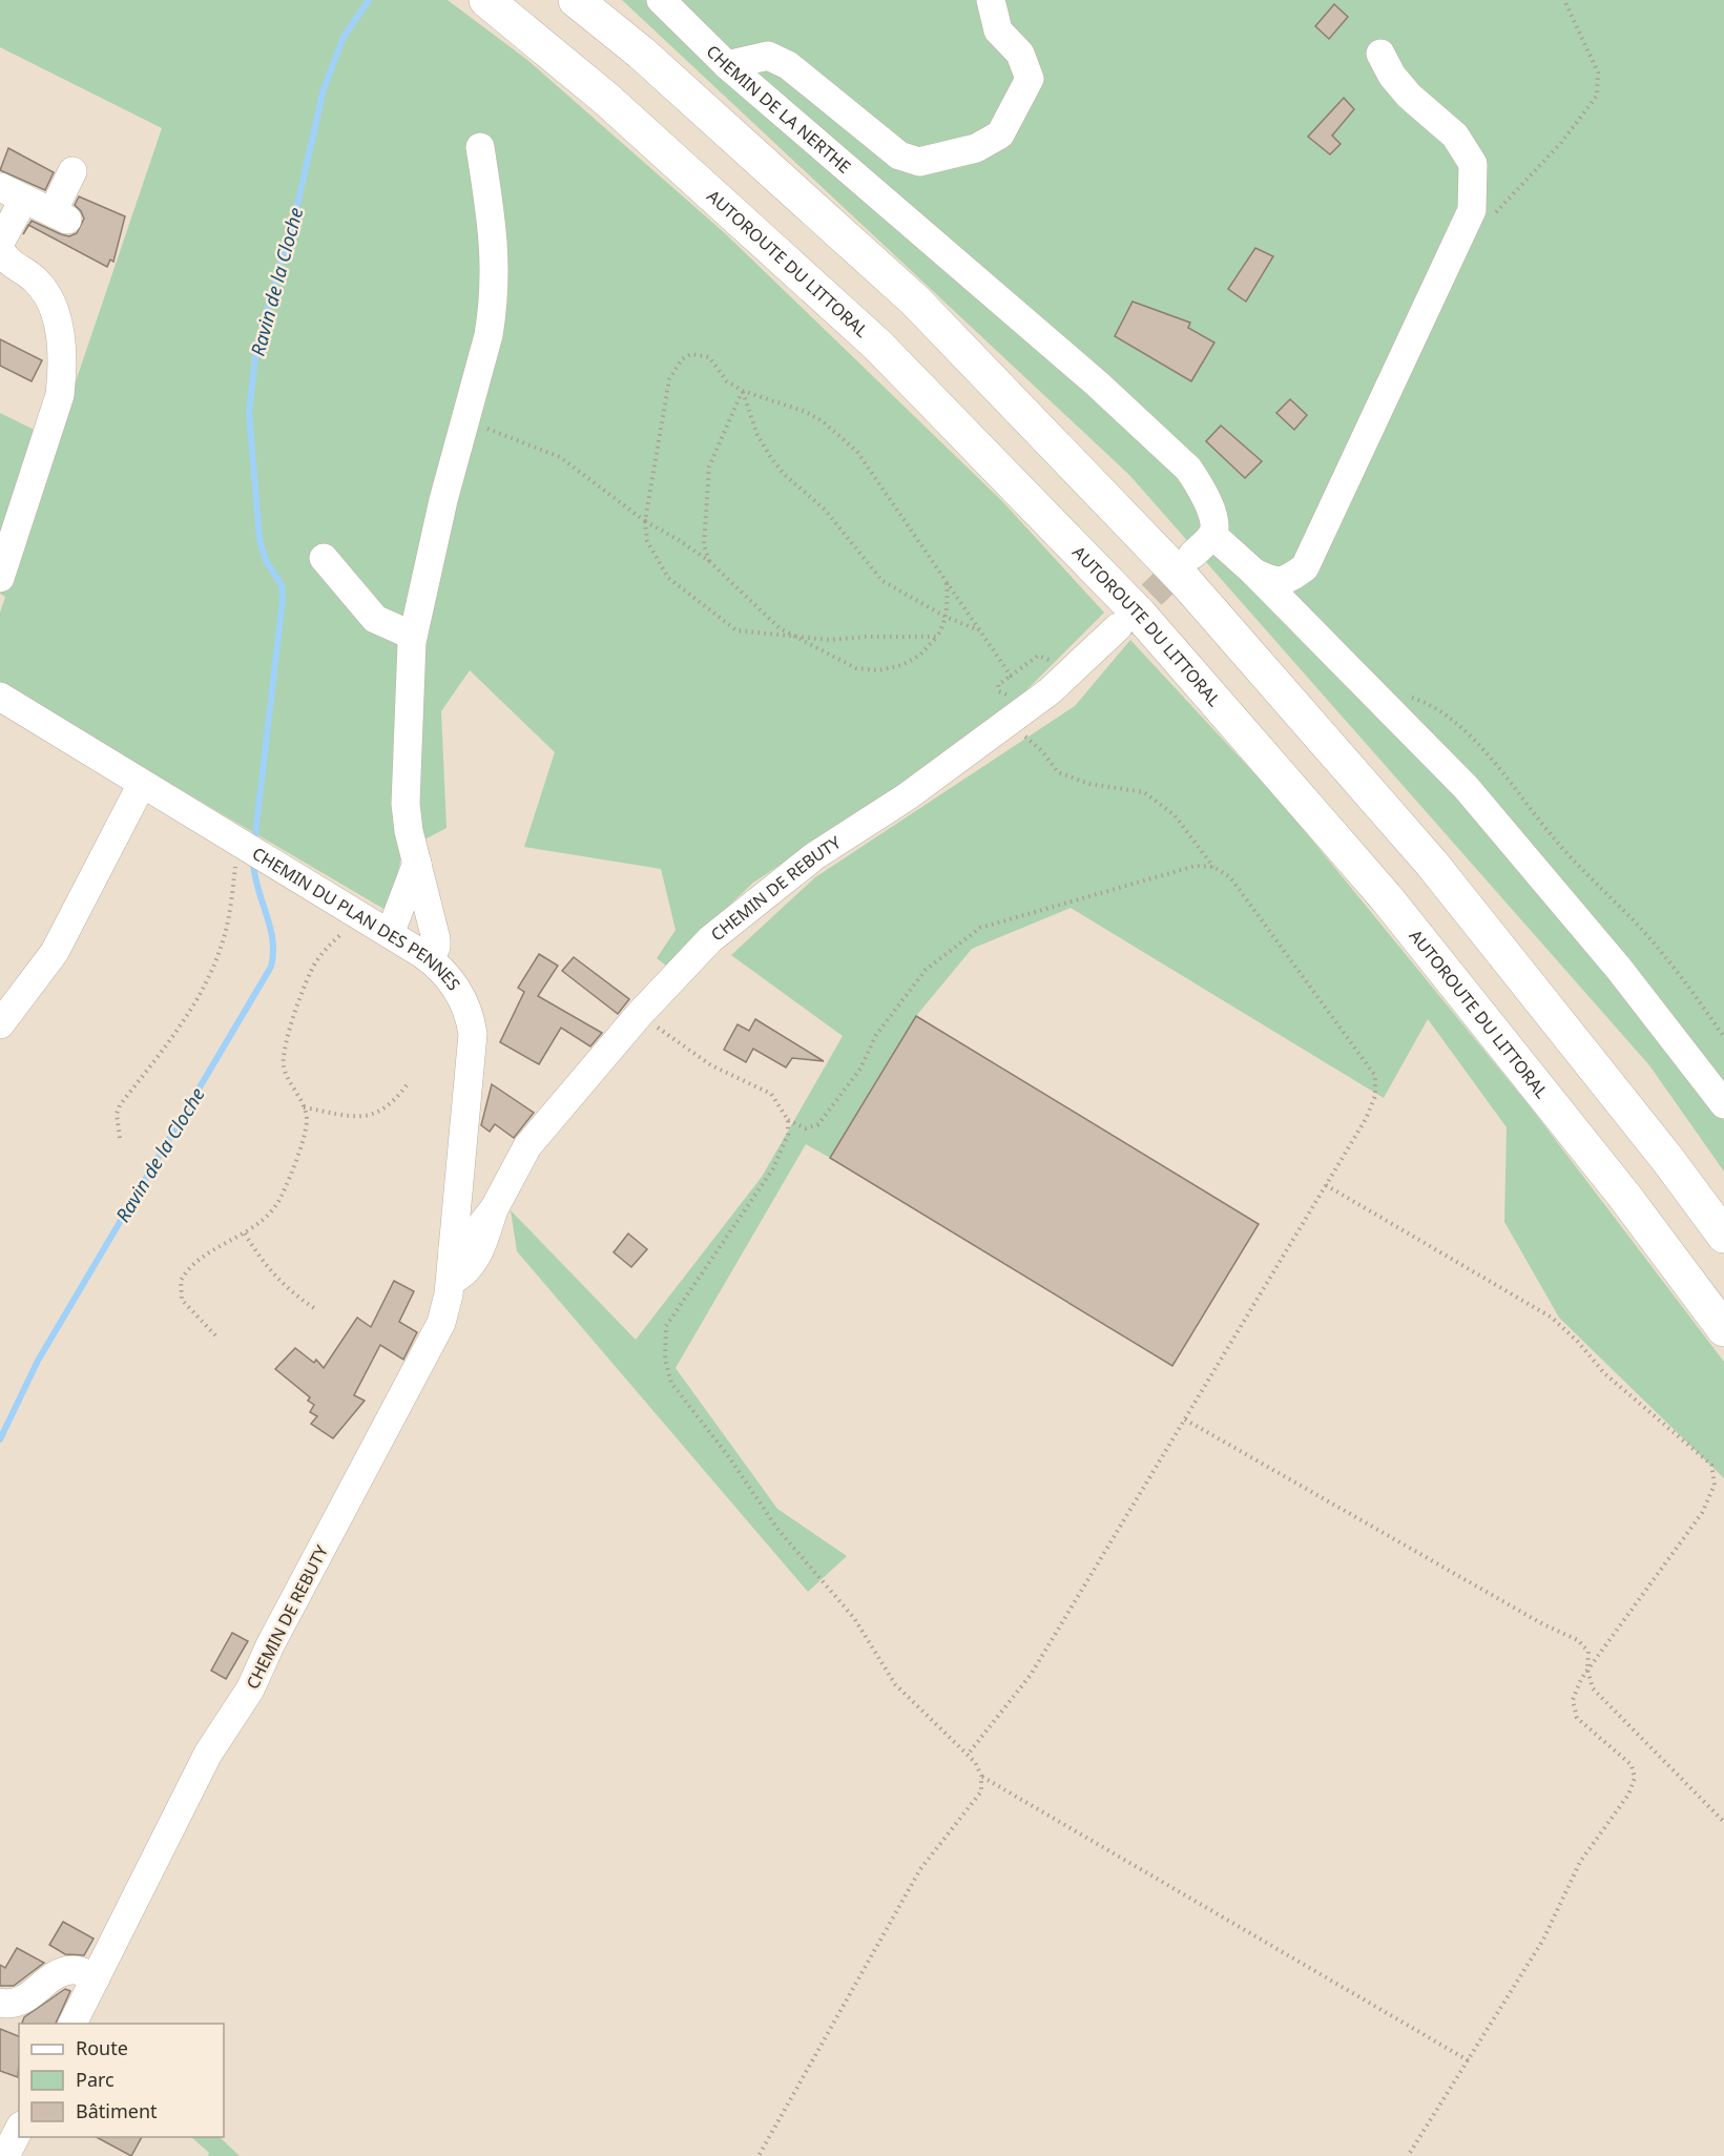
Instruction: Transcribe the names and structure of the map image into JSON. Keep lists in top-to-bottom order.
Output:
{
  "streets": {
    "highway": ["AUTOROUTE DU LITTORAL"],
    "street": ["CHEMIN DE LA NERTHE", "CHEMIN DE REBUTY", "CHEMIN DU PLAN DES PENNES"]
  },
  "crossings": [
    ["CHEMIN DE REBUTY", "CHEMIN DU PLAN DES PENNES"]
  ],
  "water": ["Ravin de la Cloche"],
  "legend": ["Route", "Parc", "Bâtiment"]
}
